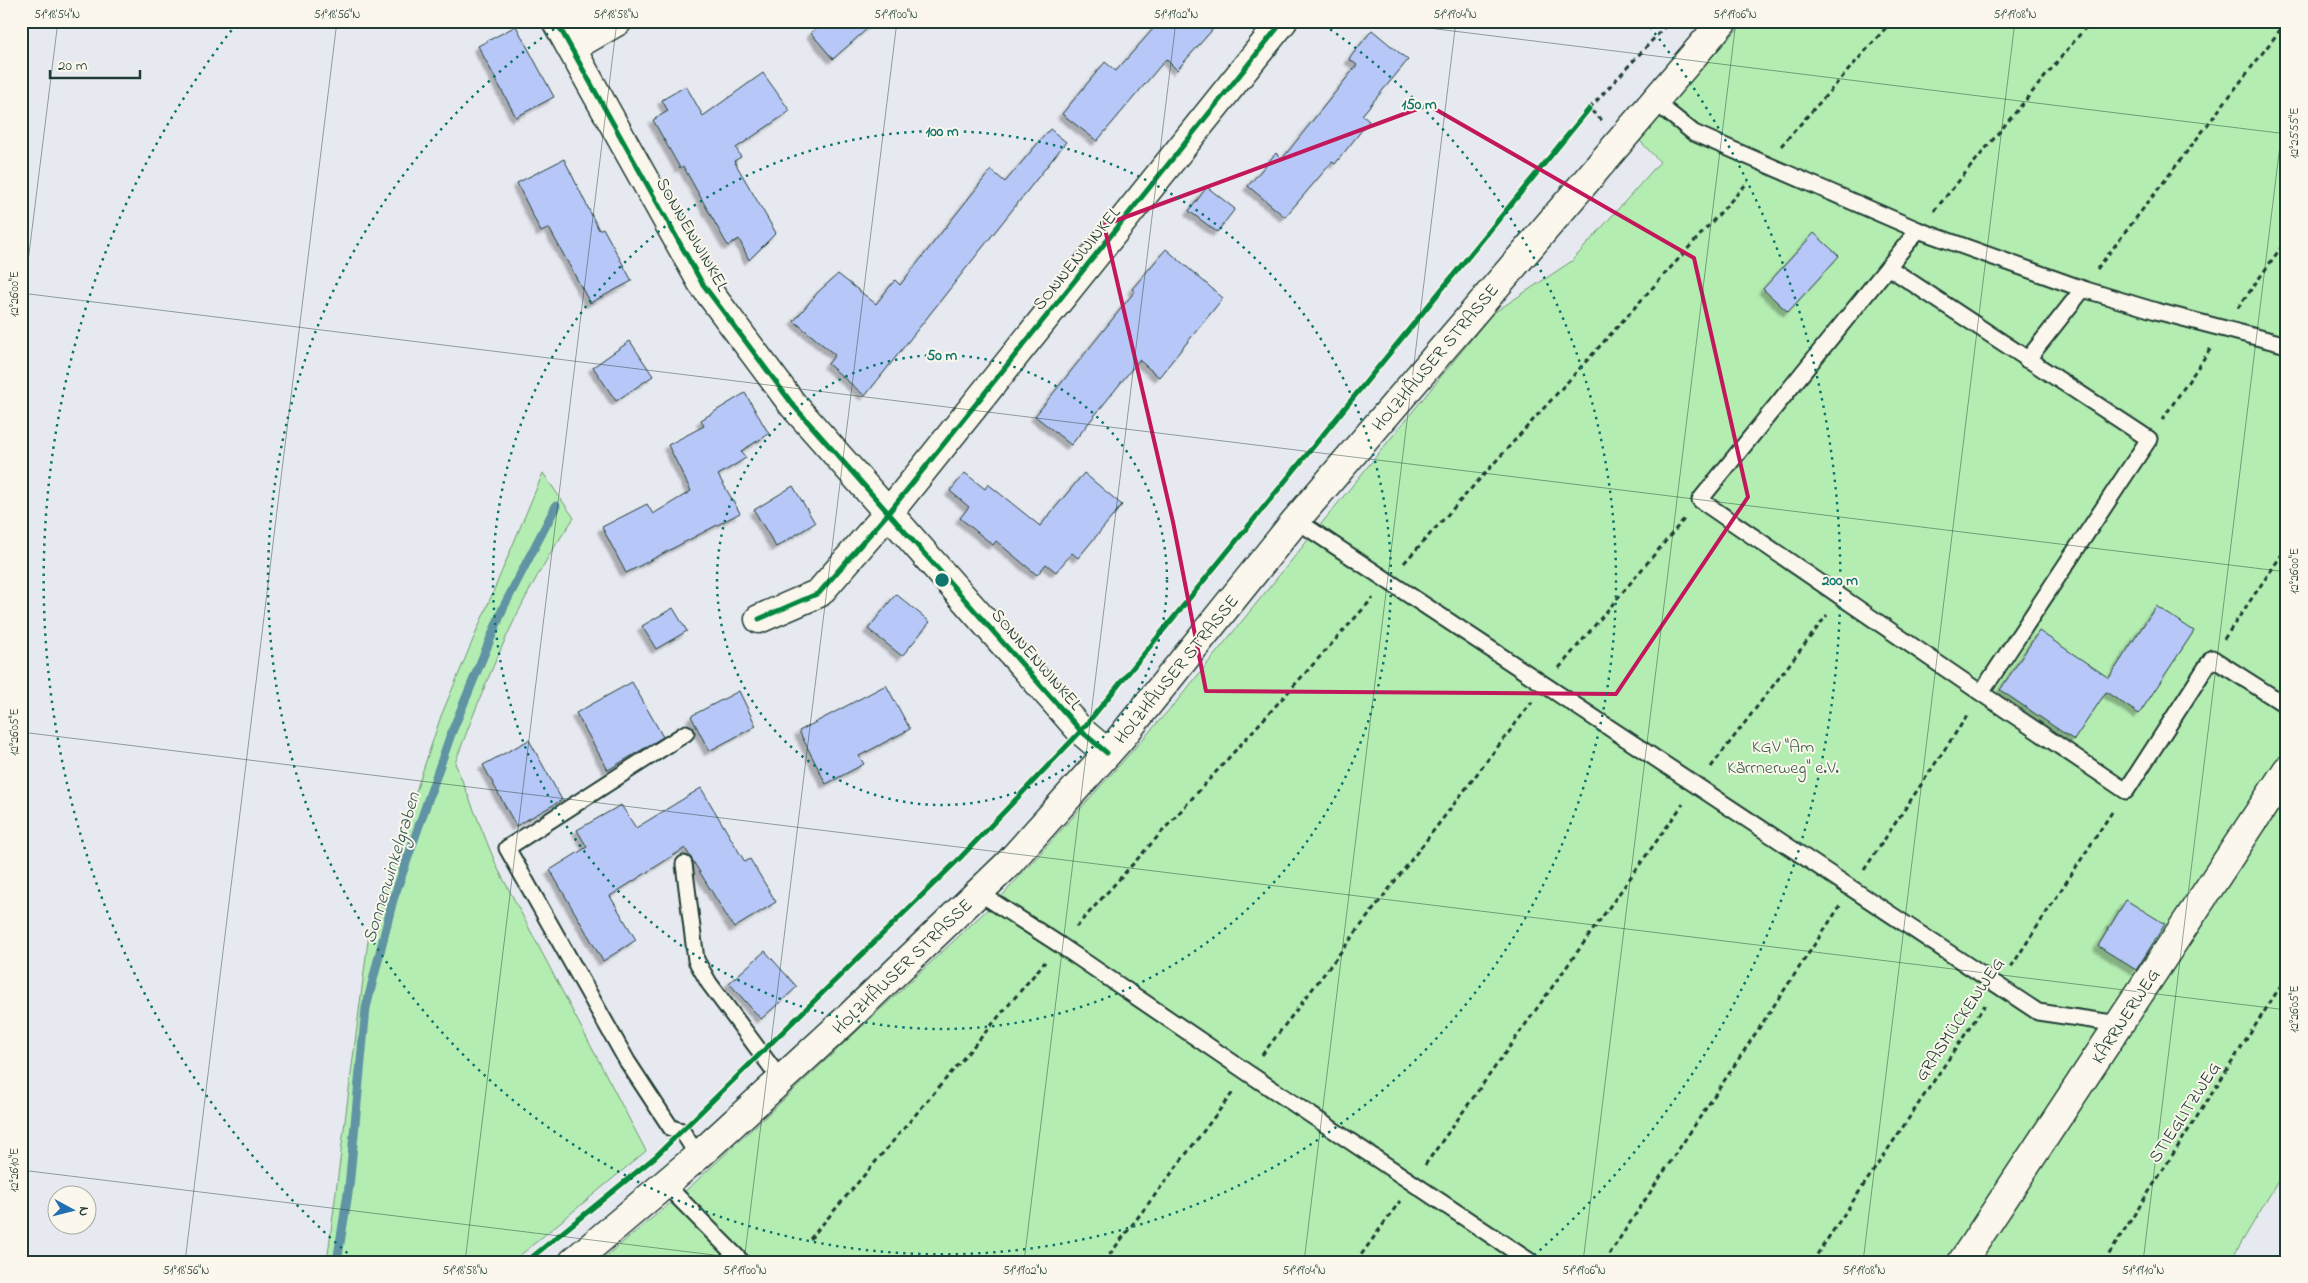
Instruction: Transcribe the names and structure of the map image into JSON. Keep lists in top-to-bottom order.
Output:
{
  "streets": {
    "street": ["SONNENWINKEL", "HOLZHÄUSER STRASSE", "KÄRRNERWEG"],
    "path": ["GRASMÜCKENWEG", "STIEGLITZWEG"]
  },
  "crossings": [
    ["SONNENWINKEL", "HOLZHÄUSER STRASSE"]
  ],
  "water": ["Sonnenwinkelgraben"],
  "parks": ["KGV \"Am Kärrnerweg\" e.V."],
  "scale_bar": "20 m",
  "north": "right",
  "coordinates": [
    "51°18'54\"N",
    "51°18'56\"N",
    "51°18'58\"N",
    "51°19'00\"N",
    "51°19'02\"N",
    "51°19'04\"N",
    "51°19'06\"N",
    "51°19'08\"N",
    "12°25'55\"E",
    "12°26'00\"E",
    "12°26'05\"E",
    "12°26'10\"E",
    "51°19'10\"N"
  ],
  "rings": [
    "150 m",
    "100 m",
    "50 m",
    "200 m"
  ]
}
